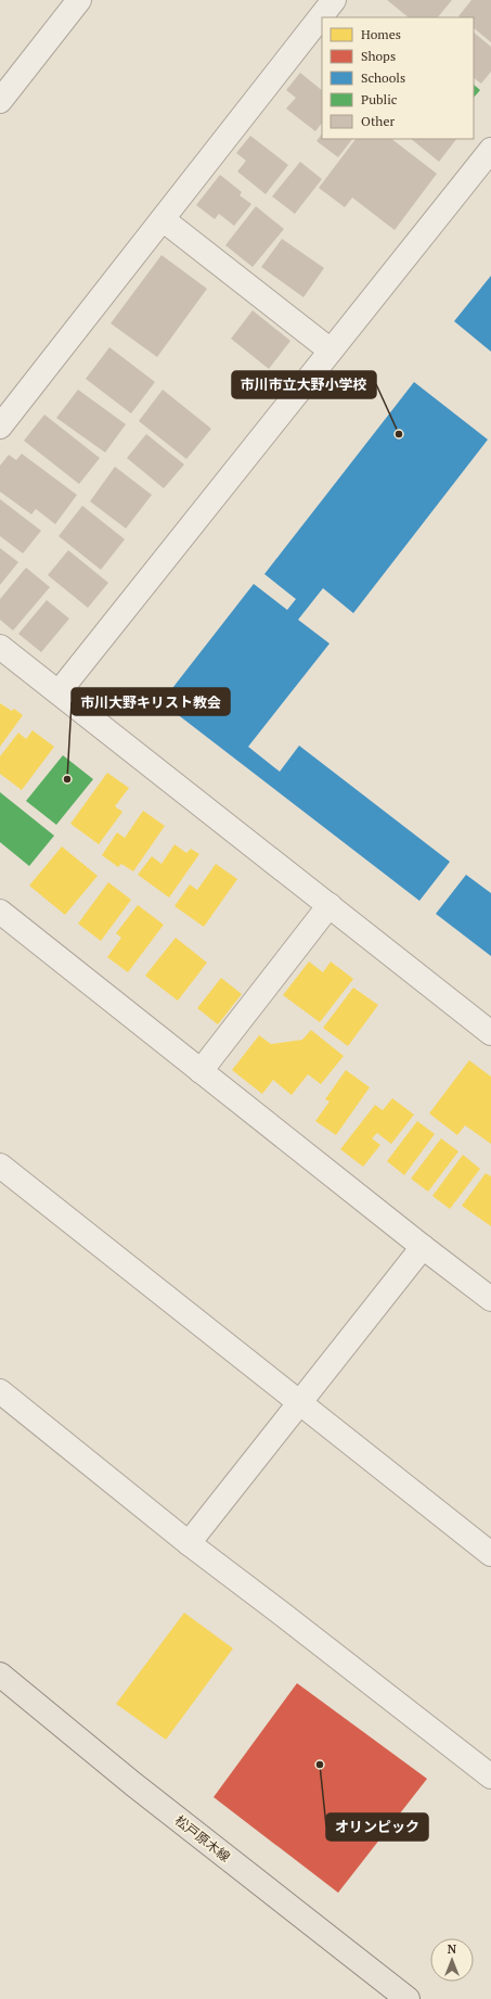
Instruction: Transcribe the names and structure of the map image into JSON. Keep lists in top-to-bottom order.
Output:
{
  "streets": {
    "main road": ["松戸原木線"]
  },
  "places": ["市川市立大野小学校", "市川大野キリスト教会", "オリンピック"],
  "legend": [
    "Homes",
    "Shops",
    "Schools",
    "Public",
    "Other"
  ],
  "north": "top"
}
